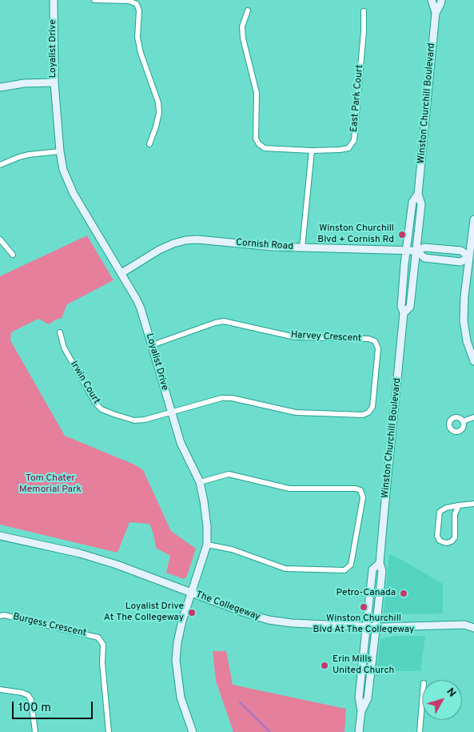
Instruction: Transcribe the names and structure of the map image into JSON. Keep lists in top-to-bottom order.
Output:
{
  "streets": {
    "street": [
      "Loyalist Drive",
      "East Park Court",
      "Winston Churchill Boulevard",
      "Cornish Road",
      "Harvey Crescent",
      "Irwin Court",
      "The Collegeway",
      "Burgess Crescent"
    ]
  },
  "crossings": [
    ["Loyalist Drive", "Cornish Road"],
    ["Loyalist Drive", "Harvey Crescent"],
    ["Loyalist Drive", "Irwin Court"],
    ["Loyalist Drive", "The Collegeway"],
    ["Winston Churchill Boulevard", "Cornish Road"],
    ["Winston Churchill Boulevard", "The Collegeway"],
    ["Harvey Crescent", "Irwin Court"]
  ],
  "parks": ["Tom Chater Memorial Park"],
  "places": [
    "Winston Churchill Blvd + Cornish Rd",
    "Petro-Canada",
    "Winston Churchill Blvd At The Collegeway",
    "Loyalist Drive At The Collegeway",
    "Erin Mills United Church"
  ],
  "scale_bar": "100 m",
  "north": "top right"
}
